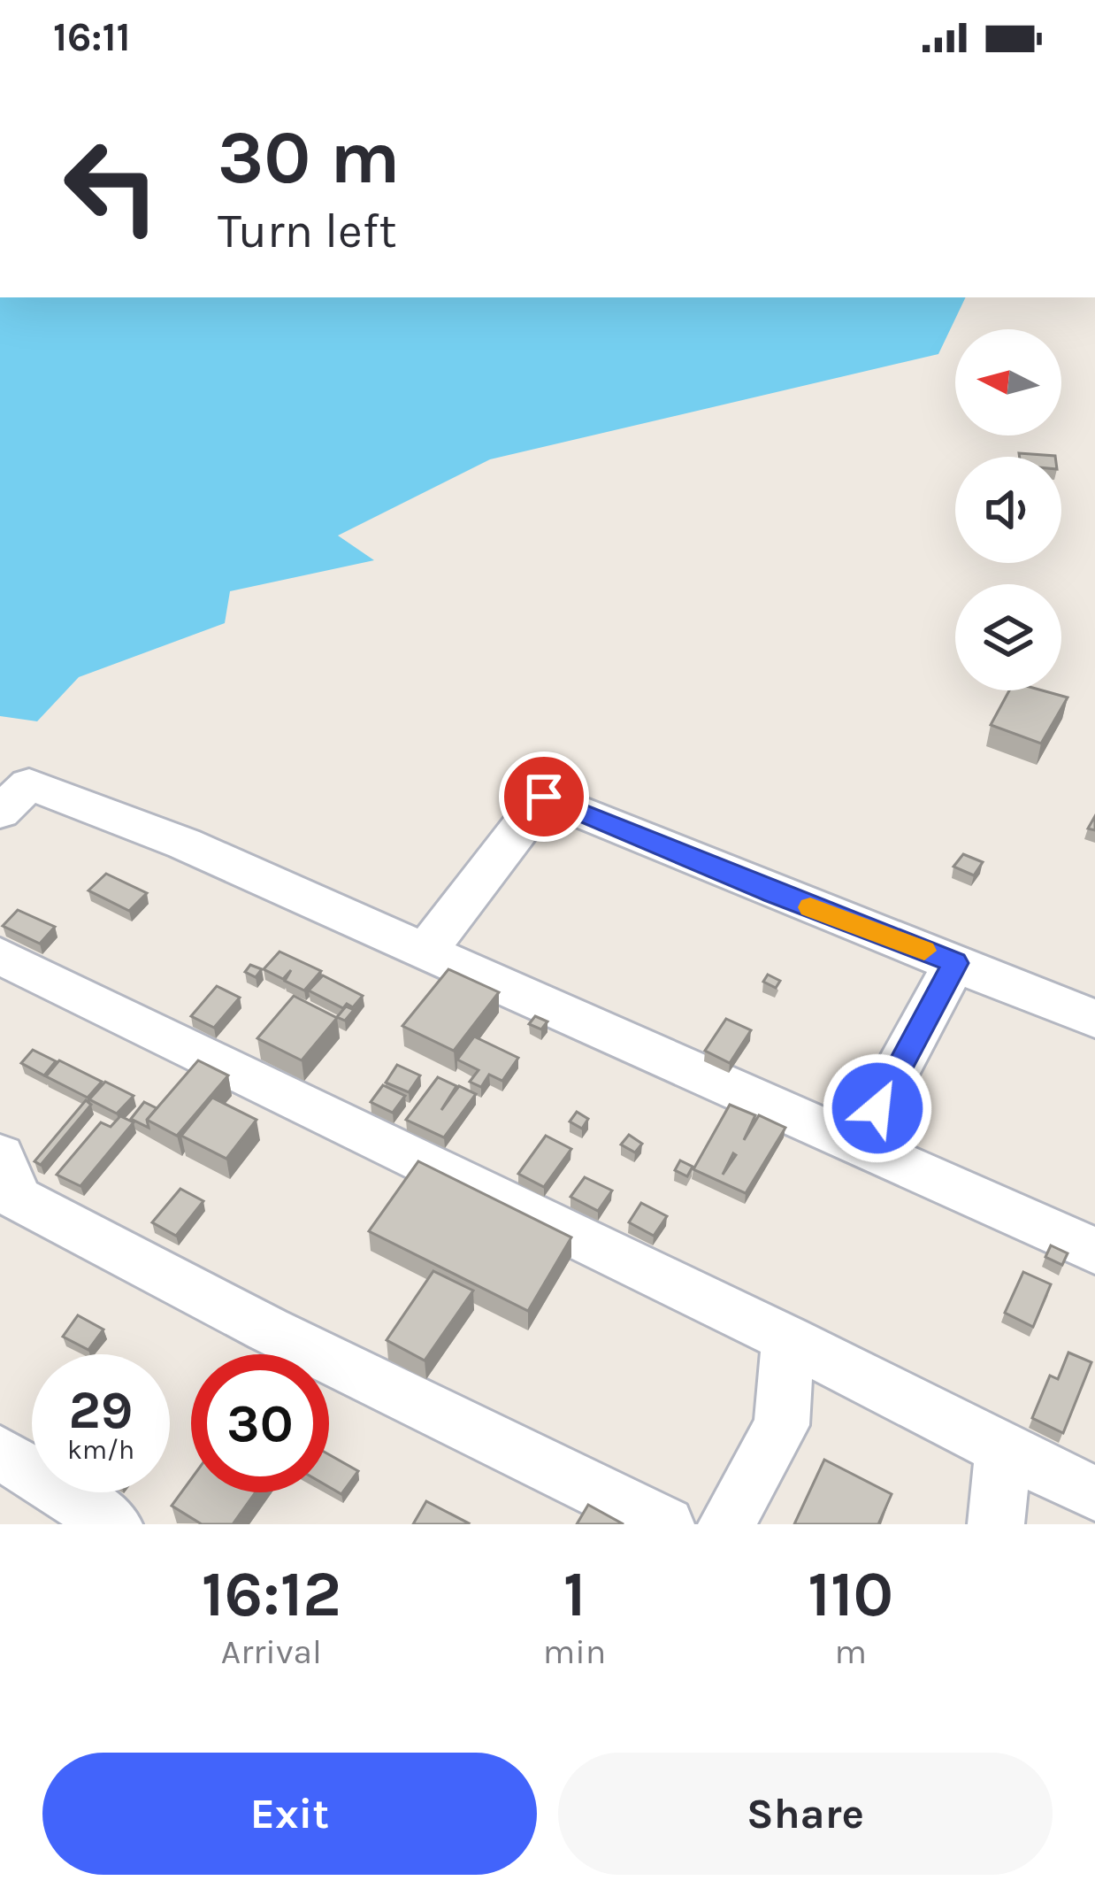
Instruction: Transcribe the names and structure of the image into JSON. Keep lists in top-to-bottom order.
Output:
{
  "north": "left",
  "page": {
    "status": "16:11",
    "turn": ["30 m", "Turn left"],
    "speed": "29 km/h",
    "limit": "30",
    "eta": [
      "16:12",
      "Arrival",
      "1",
      "min",
      "110",
      "m"
    ],
    "buttons": ["Exit", "Share"]
  }
}
